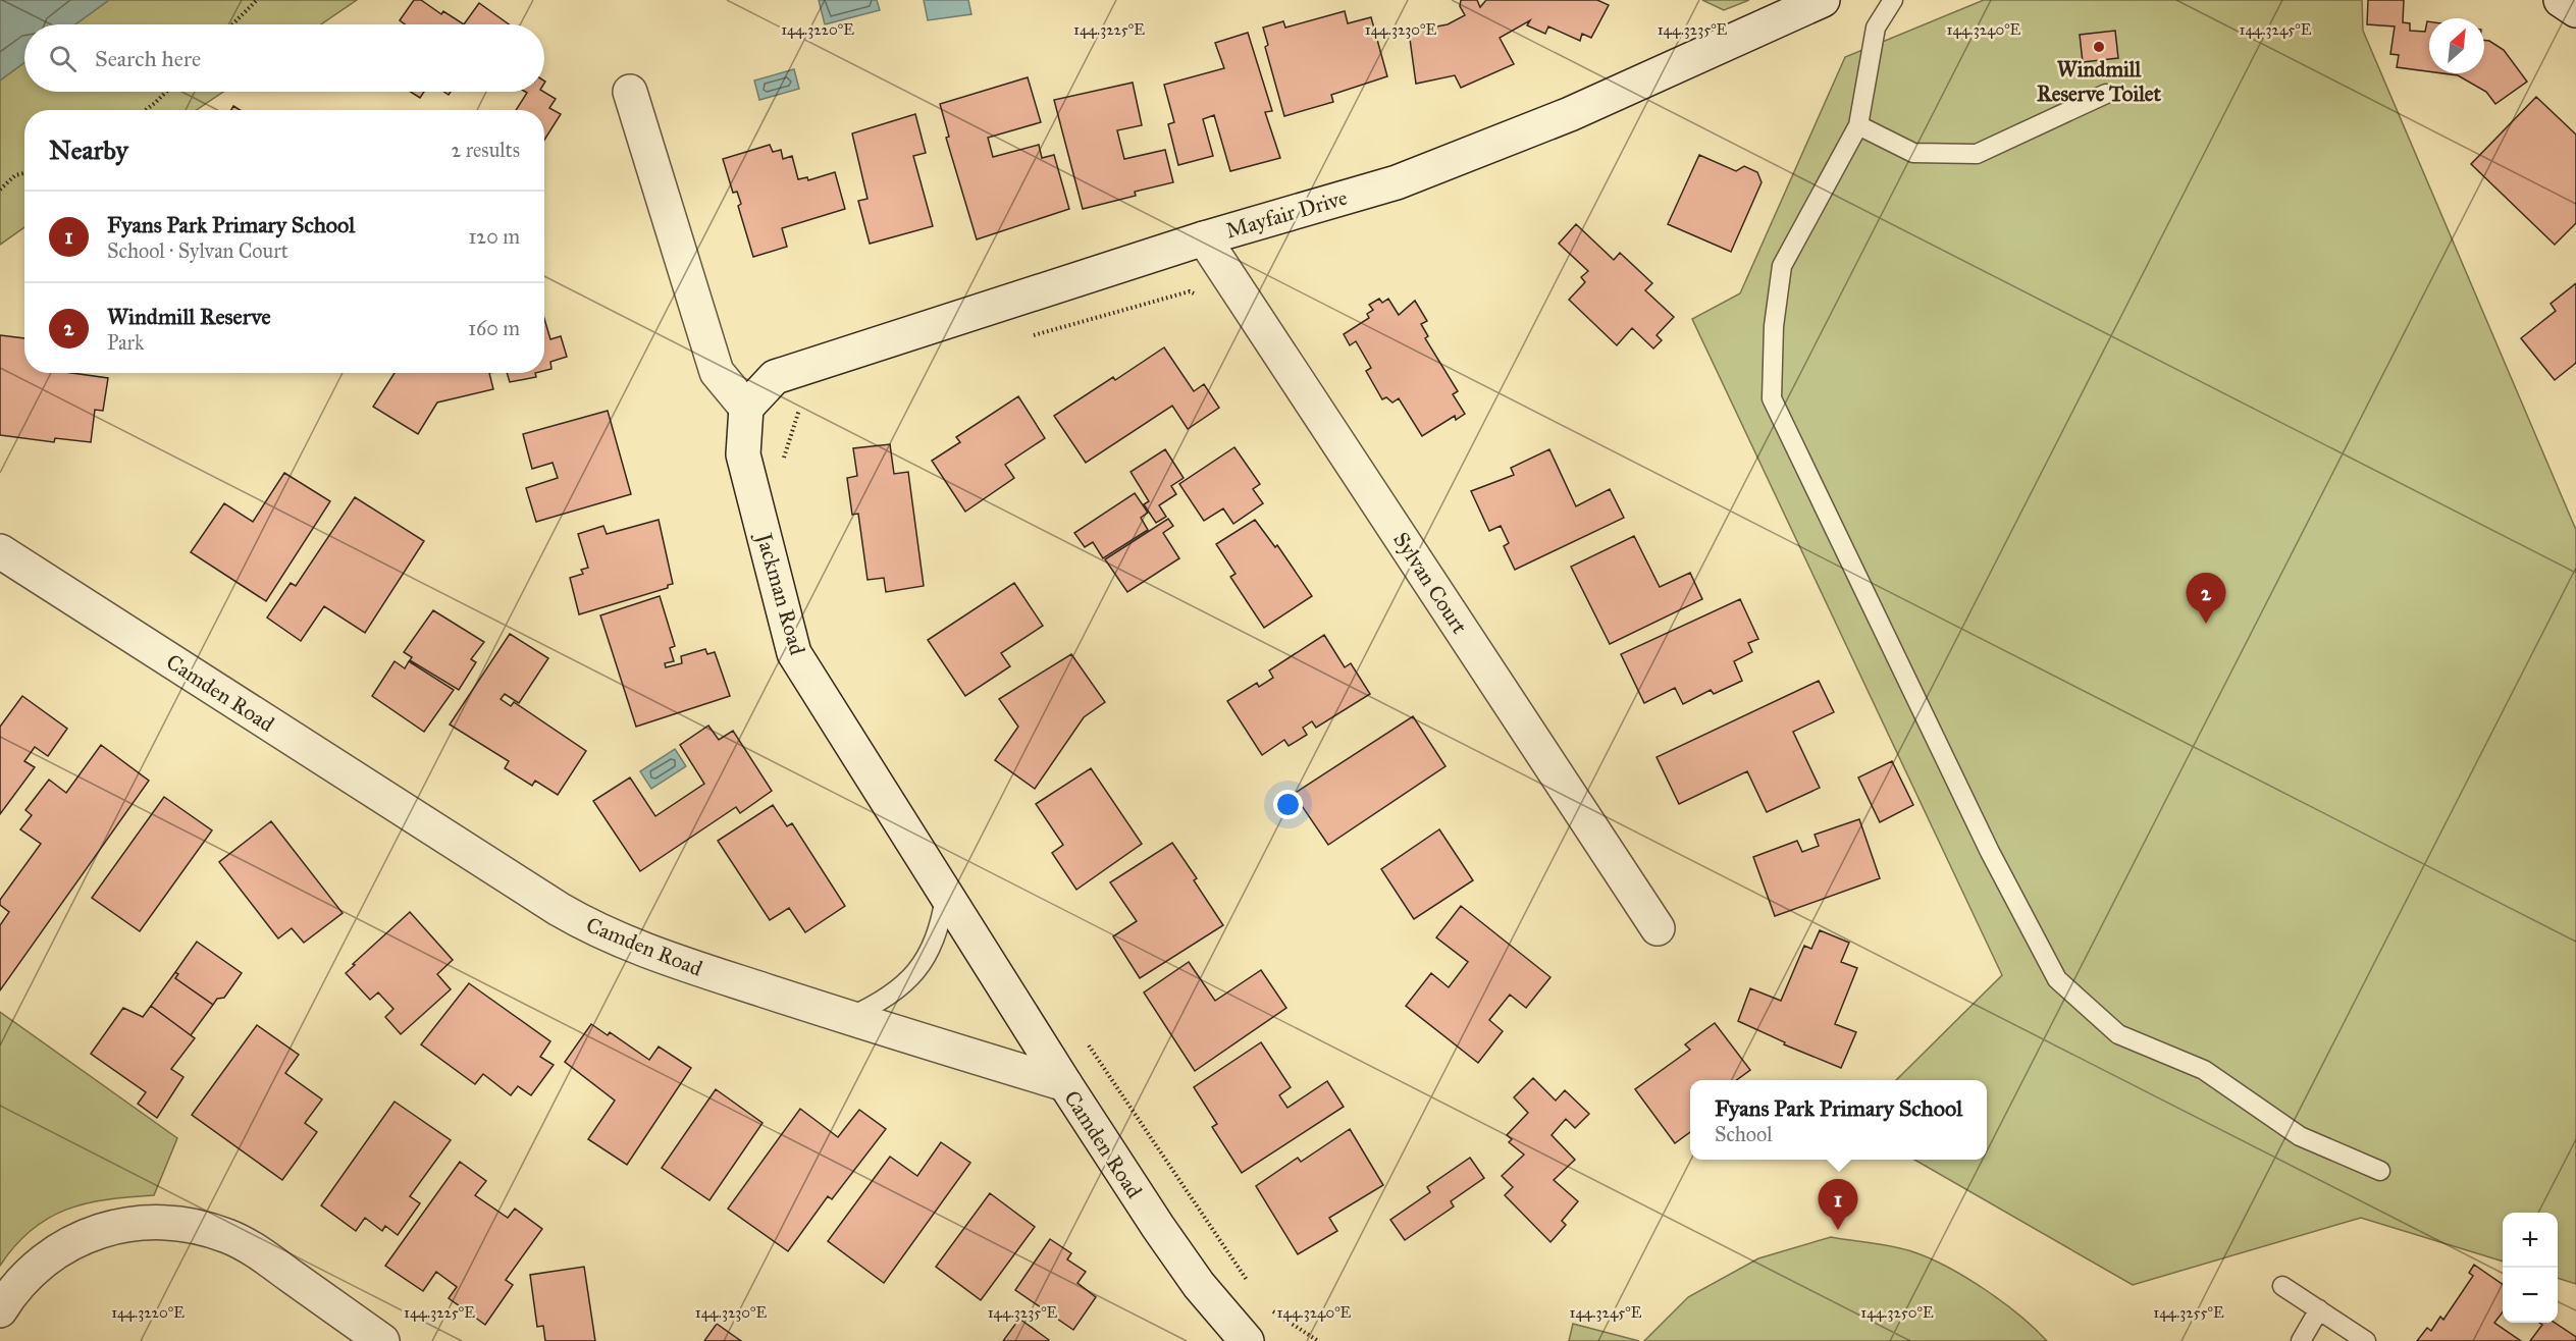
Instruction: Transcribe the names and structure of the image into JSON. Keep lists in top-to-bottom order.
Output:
{
  "streets": {
    "street": [
      "Mayfair Drive",
      "Sylvan Court",
      "Jackman Road",
      "Camden Road"
    ]
  },
  "crossings": [
    ["Mayfair Drive", "Sylvan Court"],
    ["Mayfair Drive", "Jackman Road"],
    ["Jackman Road", "Camden Road"]
  ],
  "places": ["Windmill Reserve Toilet"],
  "north": "top right",
  "page": {
    "search": "Search here",
    "heading": ["Nearby", "2 results"],
    "list": [
      {
        "mark": "1",
        "name": "Fyans Park Primary School",
        "note": "School · Sylvan Court",
        "value": "120 m"
      },
      {
        "mark": "2",
        "name": "Windmill Reserve",
        "note": "Park",
        "value": "160 m"
      }
    ],
    "pins": ["2", "1"],
    "popup": ["Fyans Park Primary School", "School"],
    "map_buttons": ["+", "−"]
  },
  "coordinates": [
    "144.3220°E",
    "144.3225°E",
    "144.3230°E",
    "144.3235°E",
    "144.3240°E",
    "144.3245°E",
    "144.3250°E",
    "144.3255°E"
  ]
}
